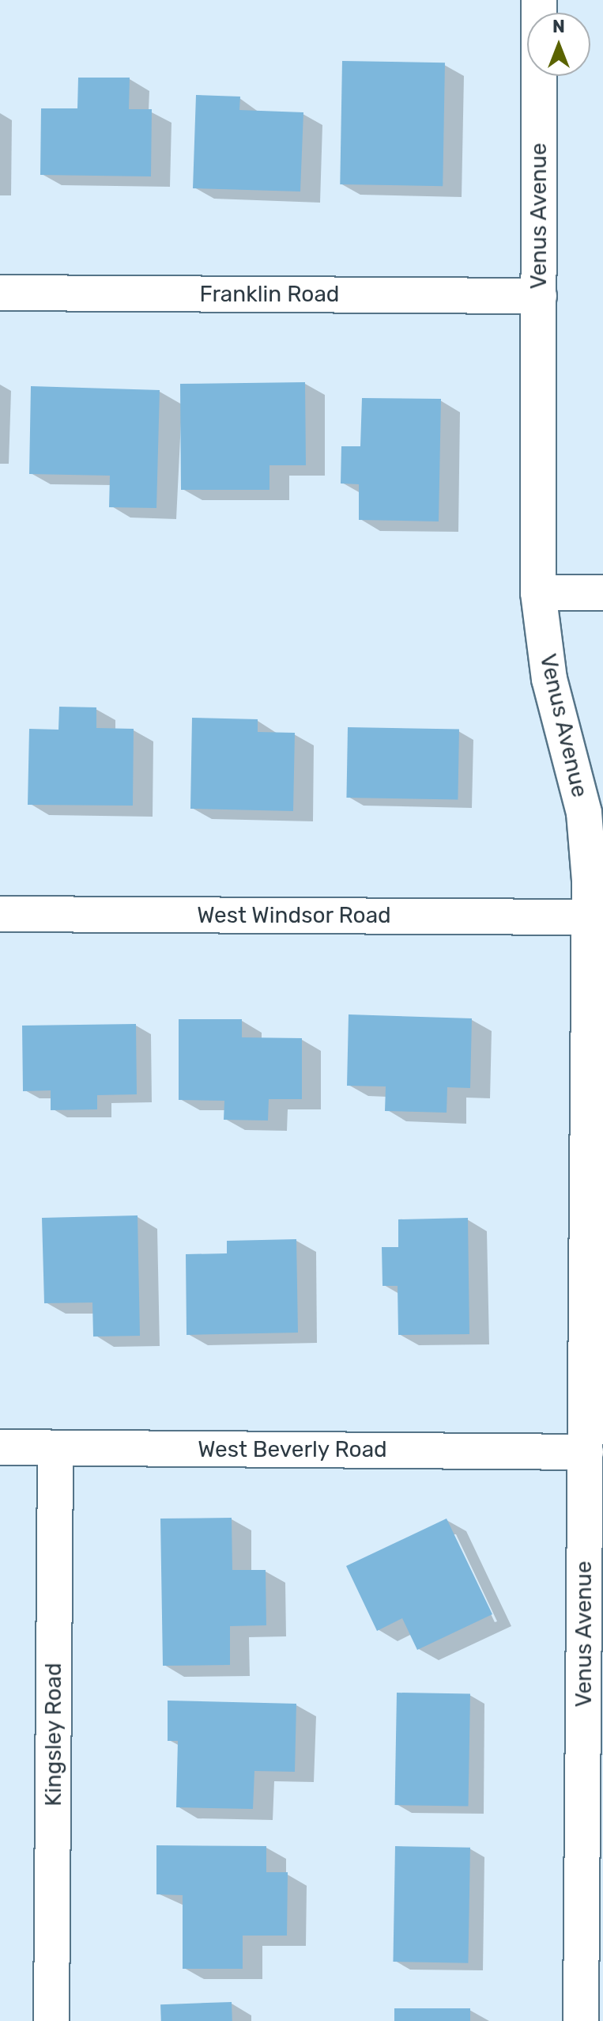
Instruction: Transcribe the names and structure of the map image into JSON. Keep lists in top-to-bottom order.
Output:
{
  "streets": {
    "street": [
      "Venus Avenue",
      "Franklin Road",
      "West Windsor Road",
      "West Beverly Road",
      "Kingsley Road"
    ]
  },
  "crossings": [
    ["Venus Avenue", "Franklin Road"],
    ["Venus Avenue", "West Windsor Road"],
    ["Venus Avenue", "West Beverly Road"],
    ["West Beverly Road", "Kingsley Road"]
  ],
  "north": "top"
}
